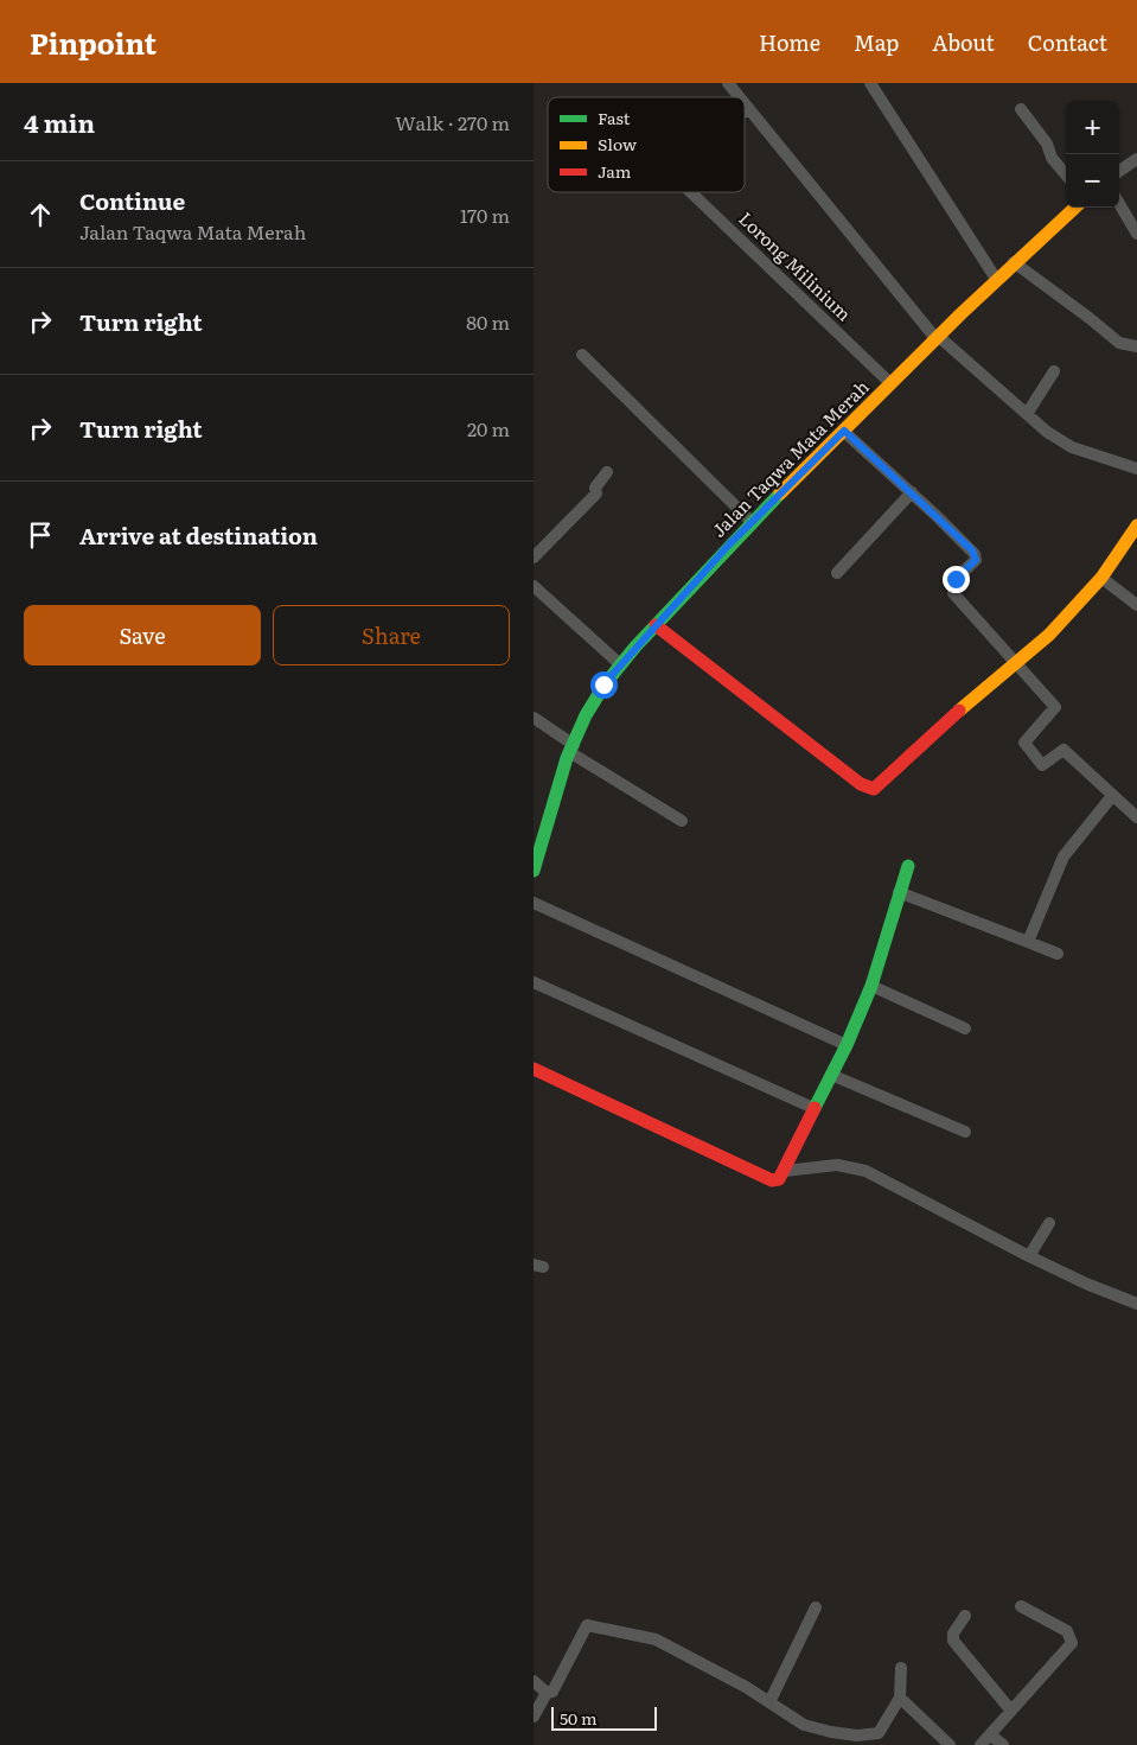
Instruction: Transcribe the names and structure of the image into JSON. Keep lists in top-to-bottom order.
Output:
{
  "streets": {
    "street": ["Lorong Milinium", "Jalan Taqwa Mata Merah"]
  },
  "crossings": [
    ["Lorong Milinium", "Jalan Taqwa Mata Merah"]
  ],
  "legend": ["Fast", "Slow", "Jam"],
  "scale_bar": "50 m",
  "page": {
    "header": "Pinpoint",
    "nav": [
      "Home",
      "Map",
      "About",
      "Contact"
    ],
    "heading": ["4 min", "Walk · 270 m"],
    "map_buttons": ["+", "−"],
    "list": [
      ["Continue", "Jalan Taqwa Mata Merah", "170 m"],
      ["Turn right", "80 m"],
      ["Turn right", "20 m"],
      "Arrive at destination"
    ],
    "buttons": ["Save", "Share"],
    "scale": "50 m"
  }
}
